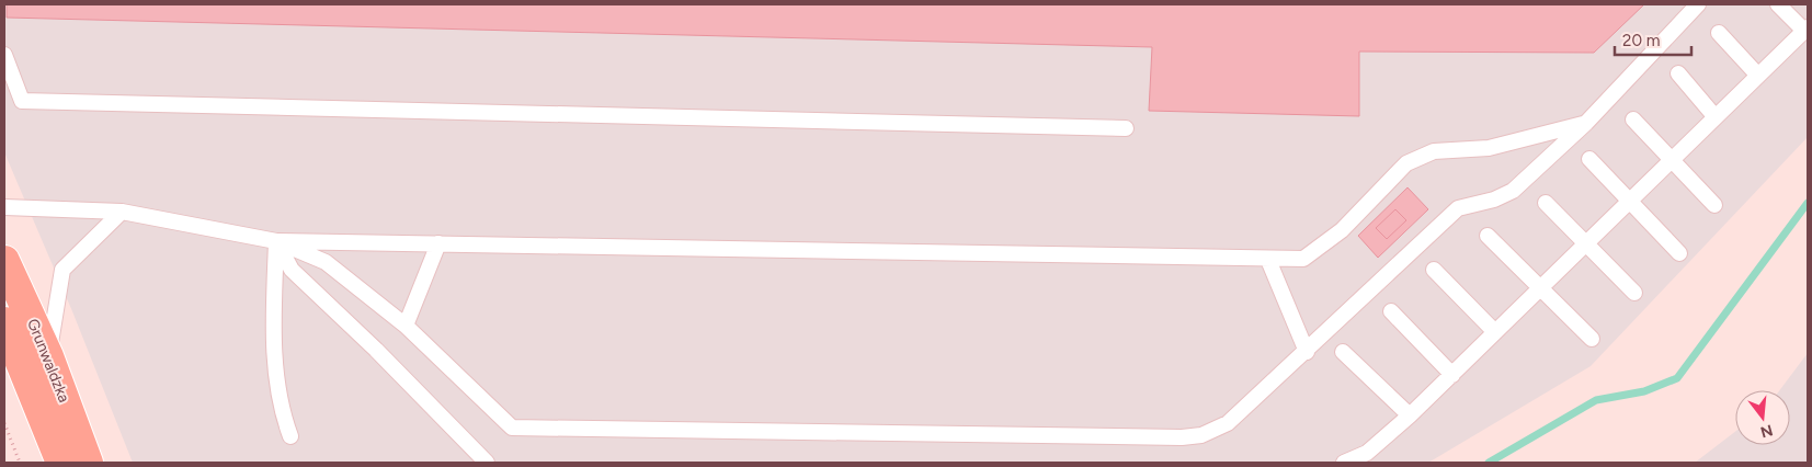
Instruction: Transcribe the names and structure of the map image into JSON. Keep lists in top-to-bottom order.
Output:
{
  "streets": {
    "main road": ["Grunwaldzka"]
  },
  "scale_bar": "20 m",
  "north": "bottom"
}
